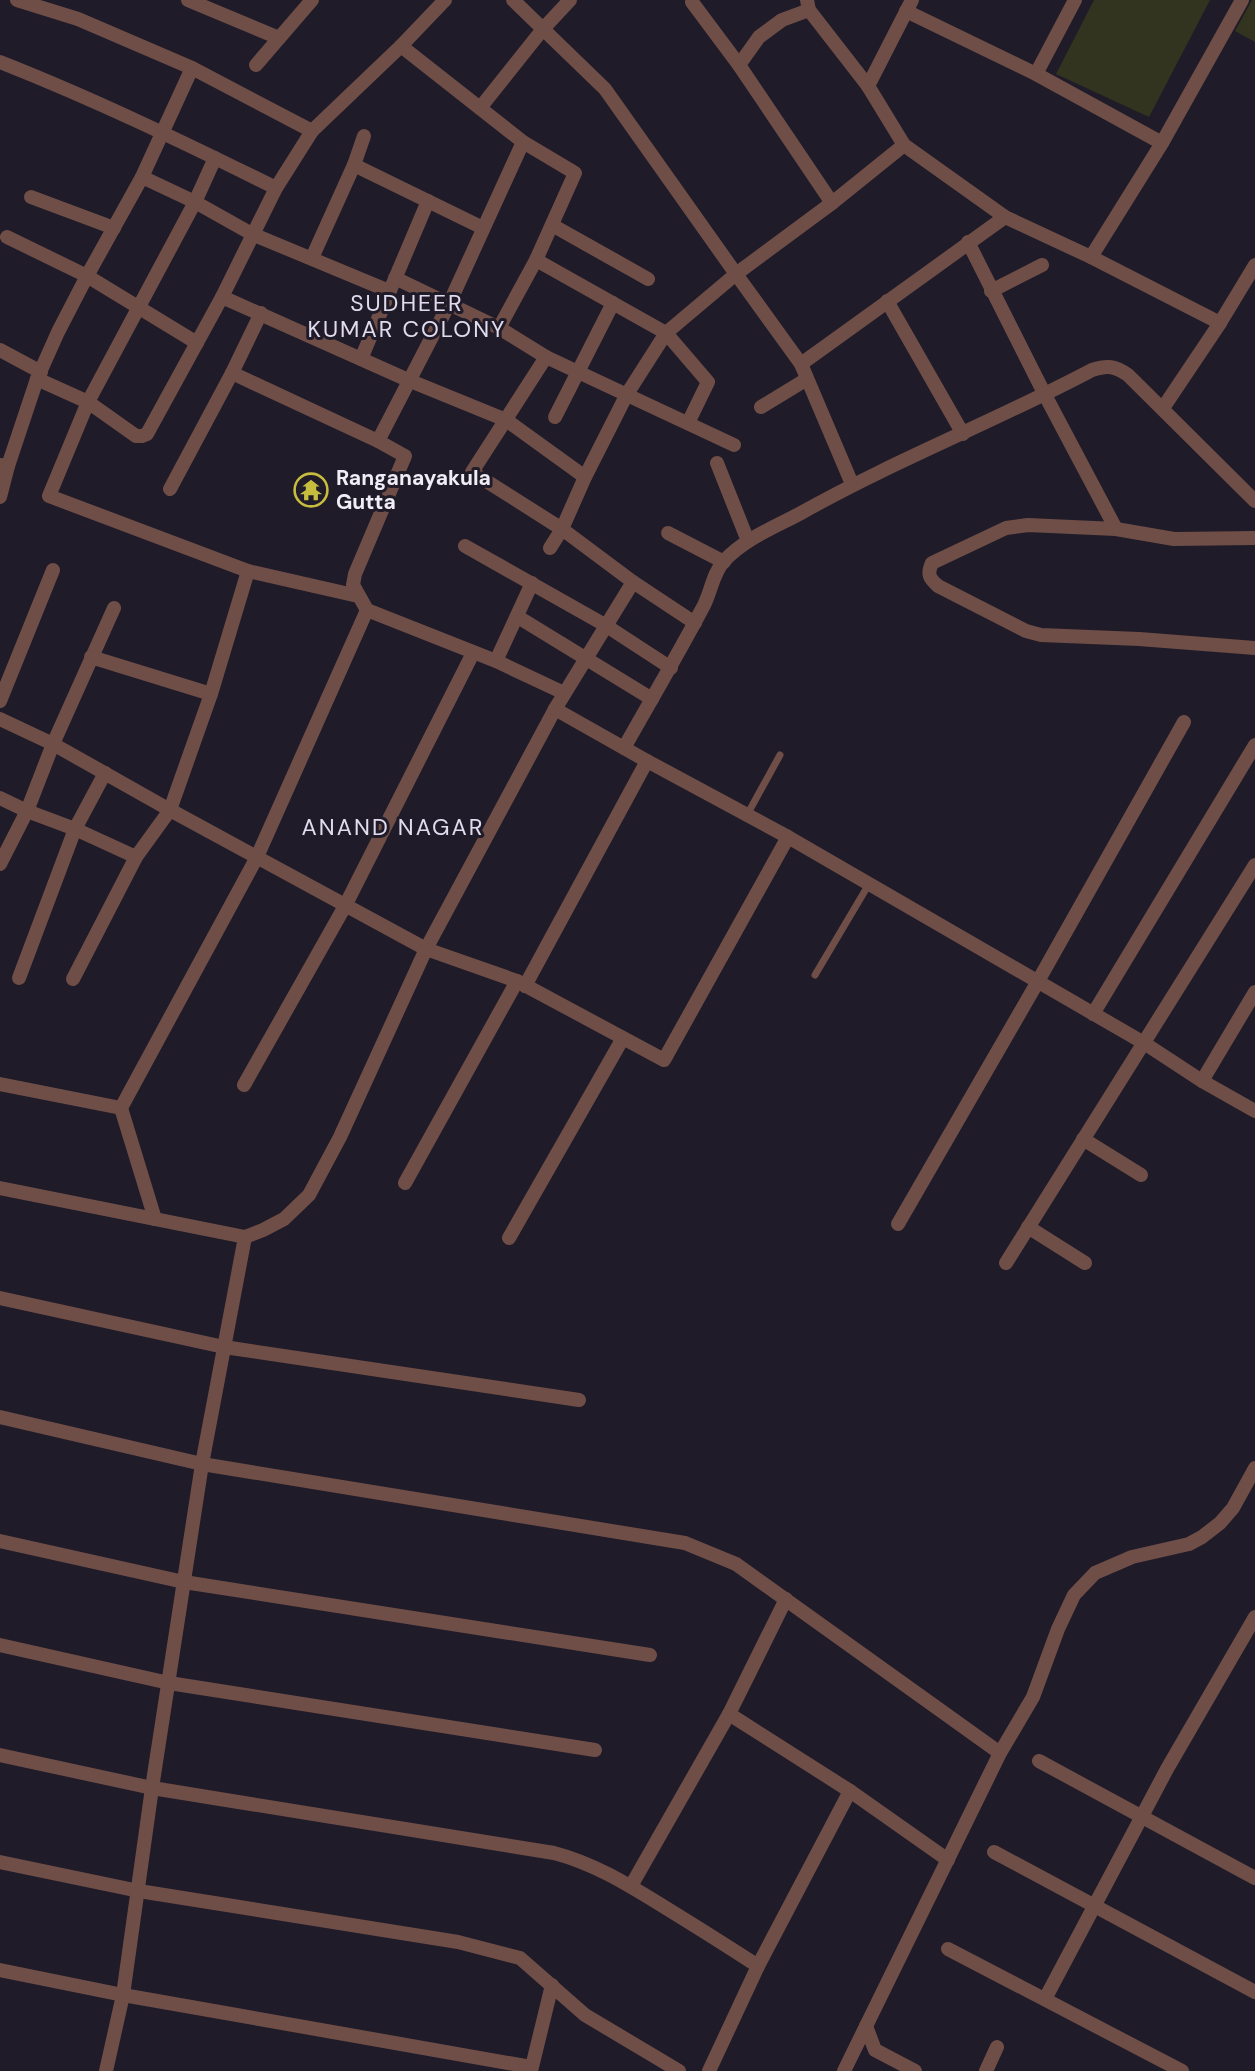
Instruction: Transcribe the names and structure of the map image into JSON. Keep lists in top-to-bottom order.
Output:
{
  "districts": ["SUDHEER KUMAR COLONY", "ANAND NAGAR"],
  "places": {
    "temple": ["Ranganayakula Gutta"]
  }
}
